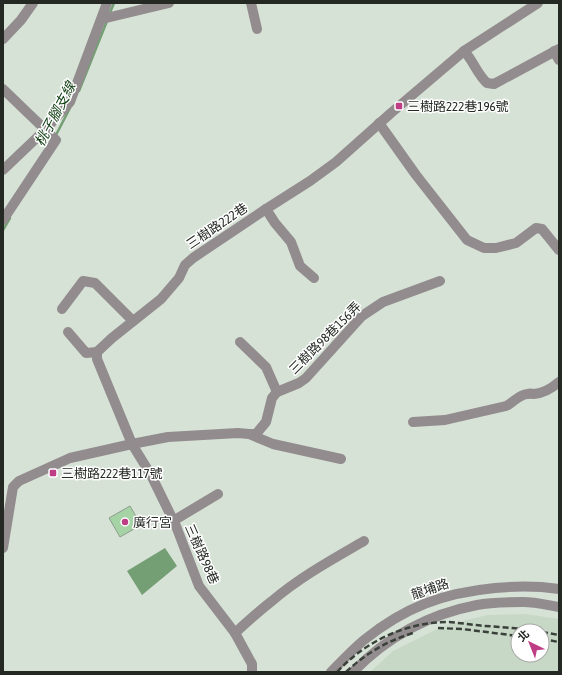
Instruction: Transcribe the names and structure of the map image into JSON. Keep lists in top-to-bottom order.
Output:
{
  "streets": {
    "street": [
      "三樹路222巷",
      "三樹路98巷156弄",
      "三樹路98巷",
      "龍埔路"
    ]
  },
  "water": ["桃子腳支線"],
  "places": {
    "transit": ["三樹路222巷196號", "三樹路222巷117號"],
    "other": ["廣行宮"]
  },
  "north": "top left"
}
